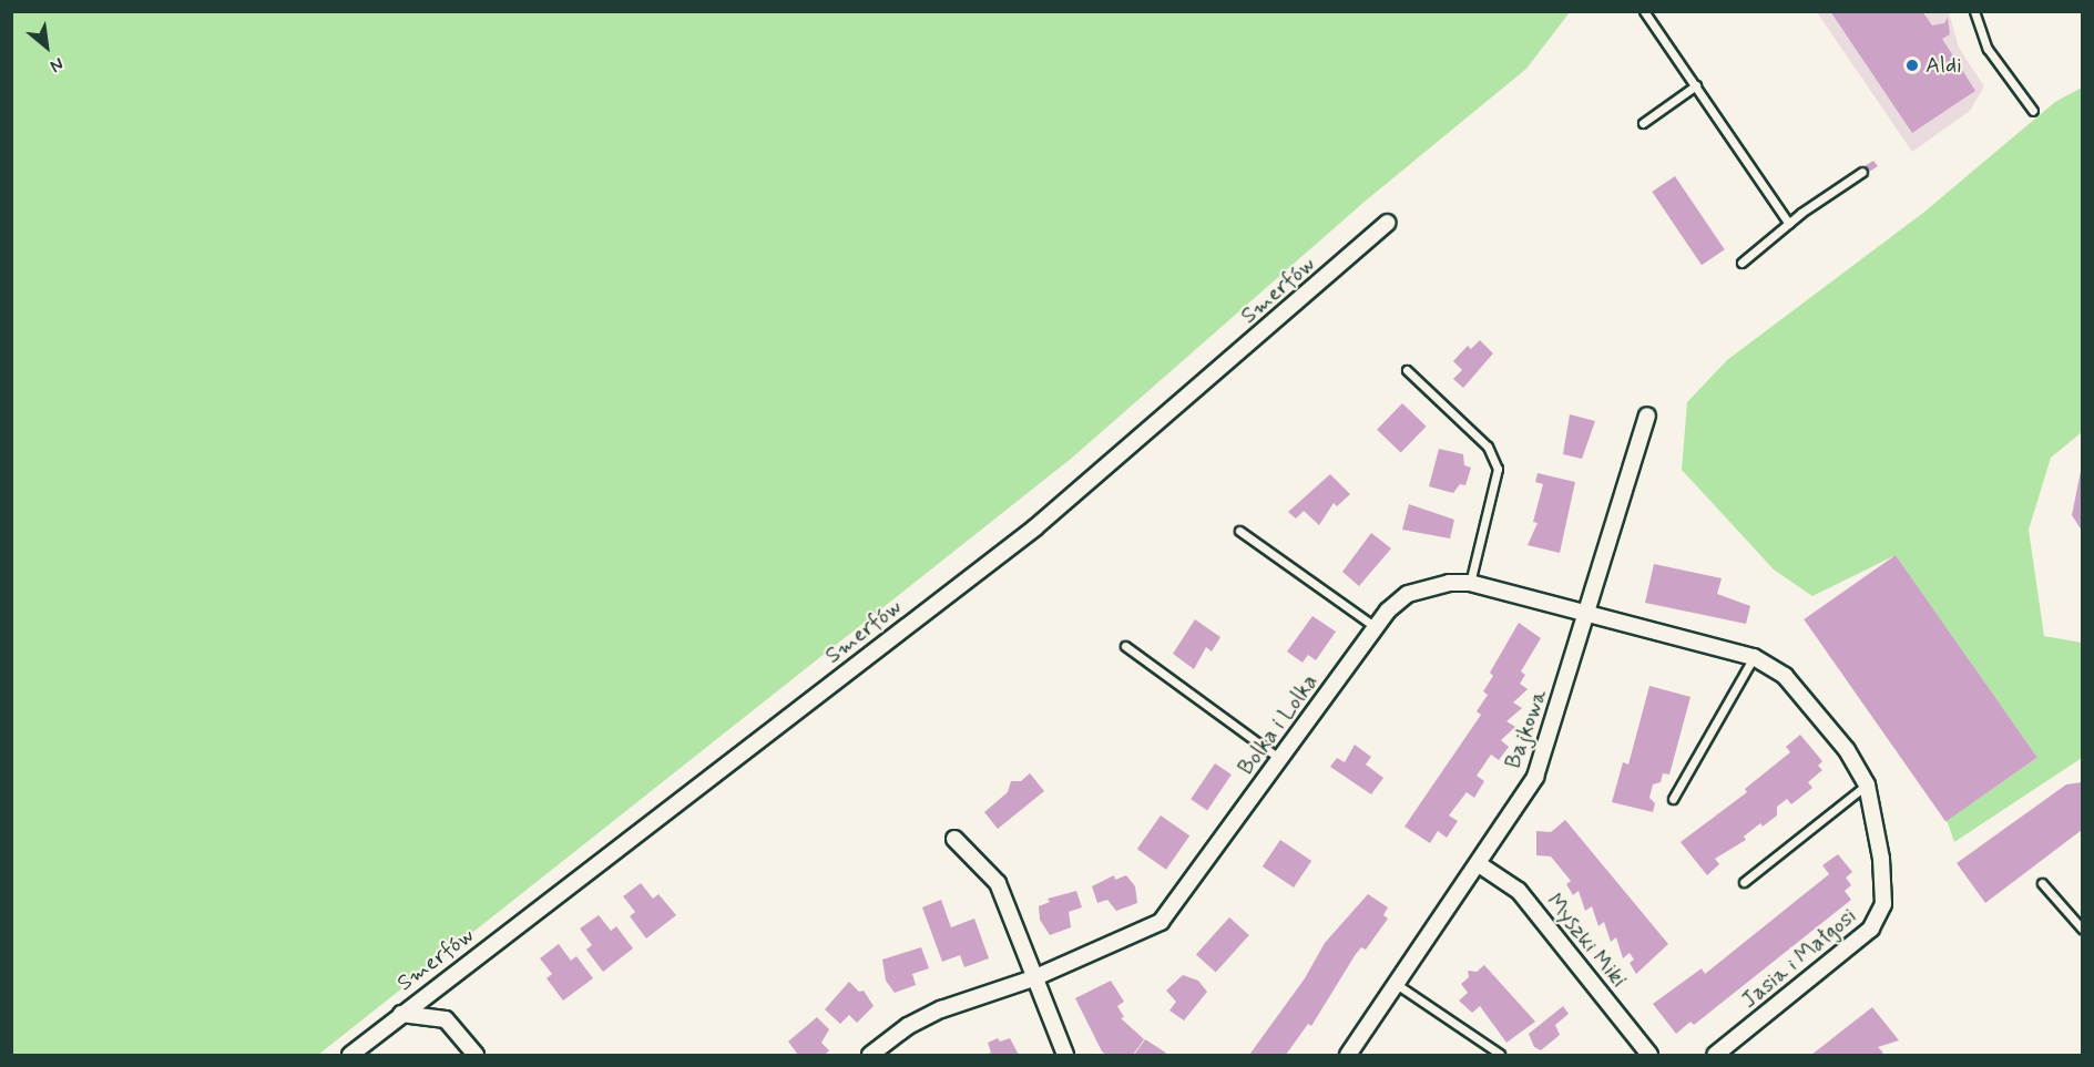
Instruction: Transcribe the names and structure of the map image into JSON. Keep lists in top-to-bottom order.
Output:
{
  "streets": {
    "street": [
      "Smerfów",
      "Bolka i Lolka",
      "Bajkowa",
      "Myszki Miki",
      "Jasia i Małgosi"
    ]
  },
  "crossings": [
    ["Bolka i Lolka", "Bajkowa"],
    ["Bolka i Lolka", "Jasia i Małgosi"],
    ["Bajkowa", "Myszki Miki"],
    ["Bajkowa", "Jasia i Małgosi"]
  ],
  "places": ["Aldi"],
  "north": "bottom right"
}
